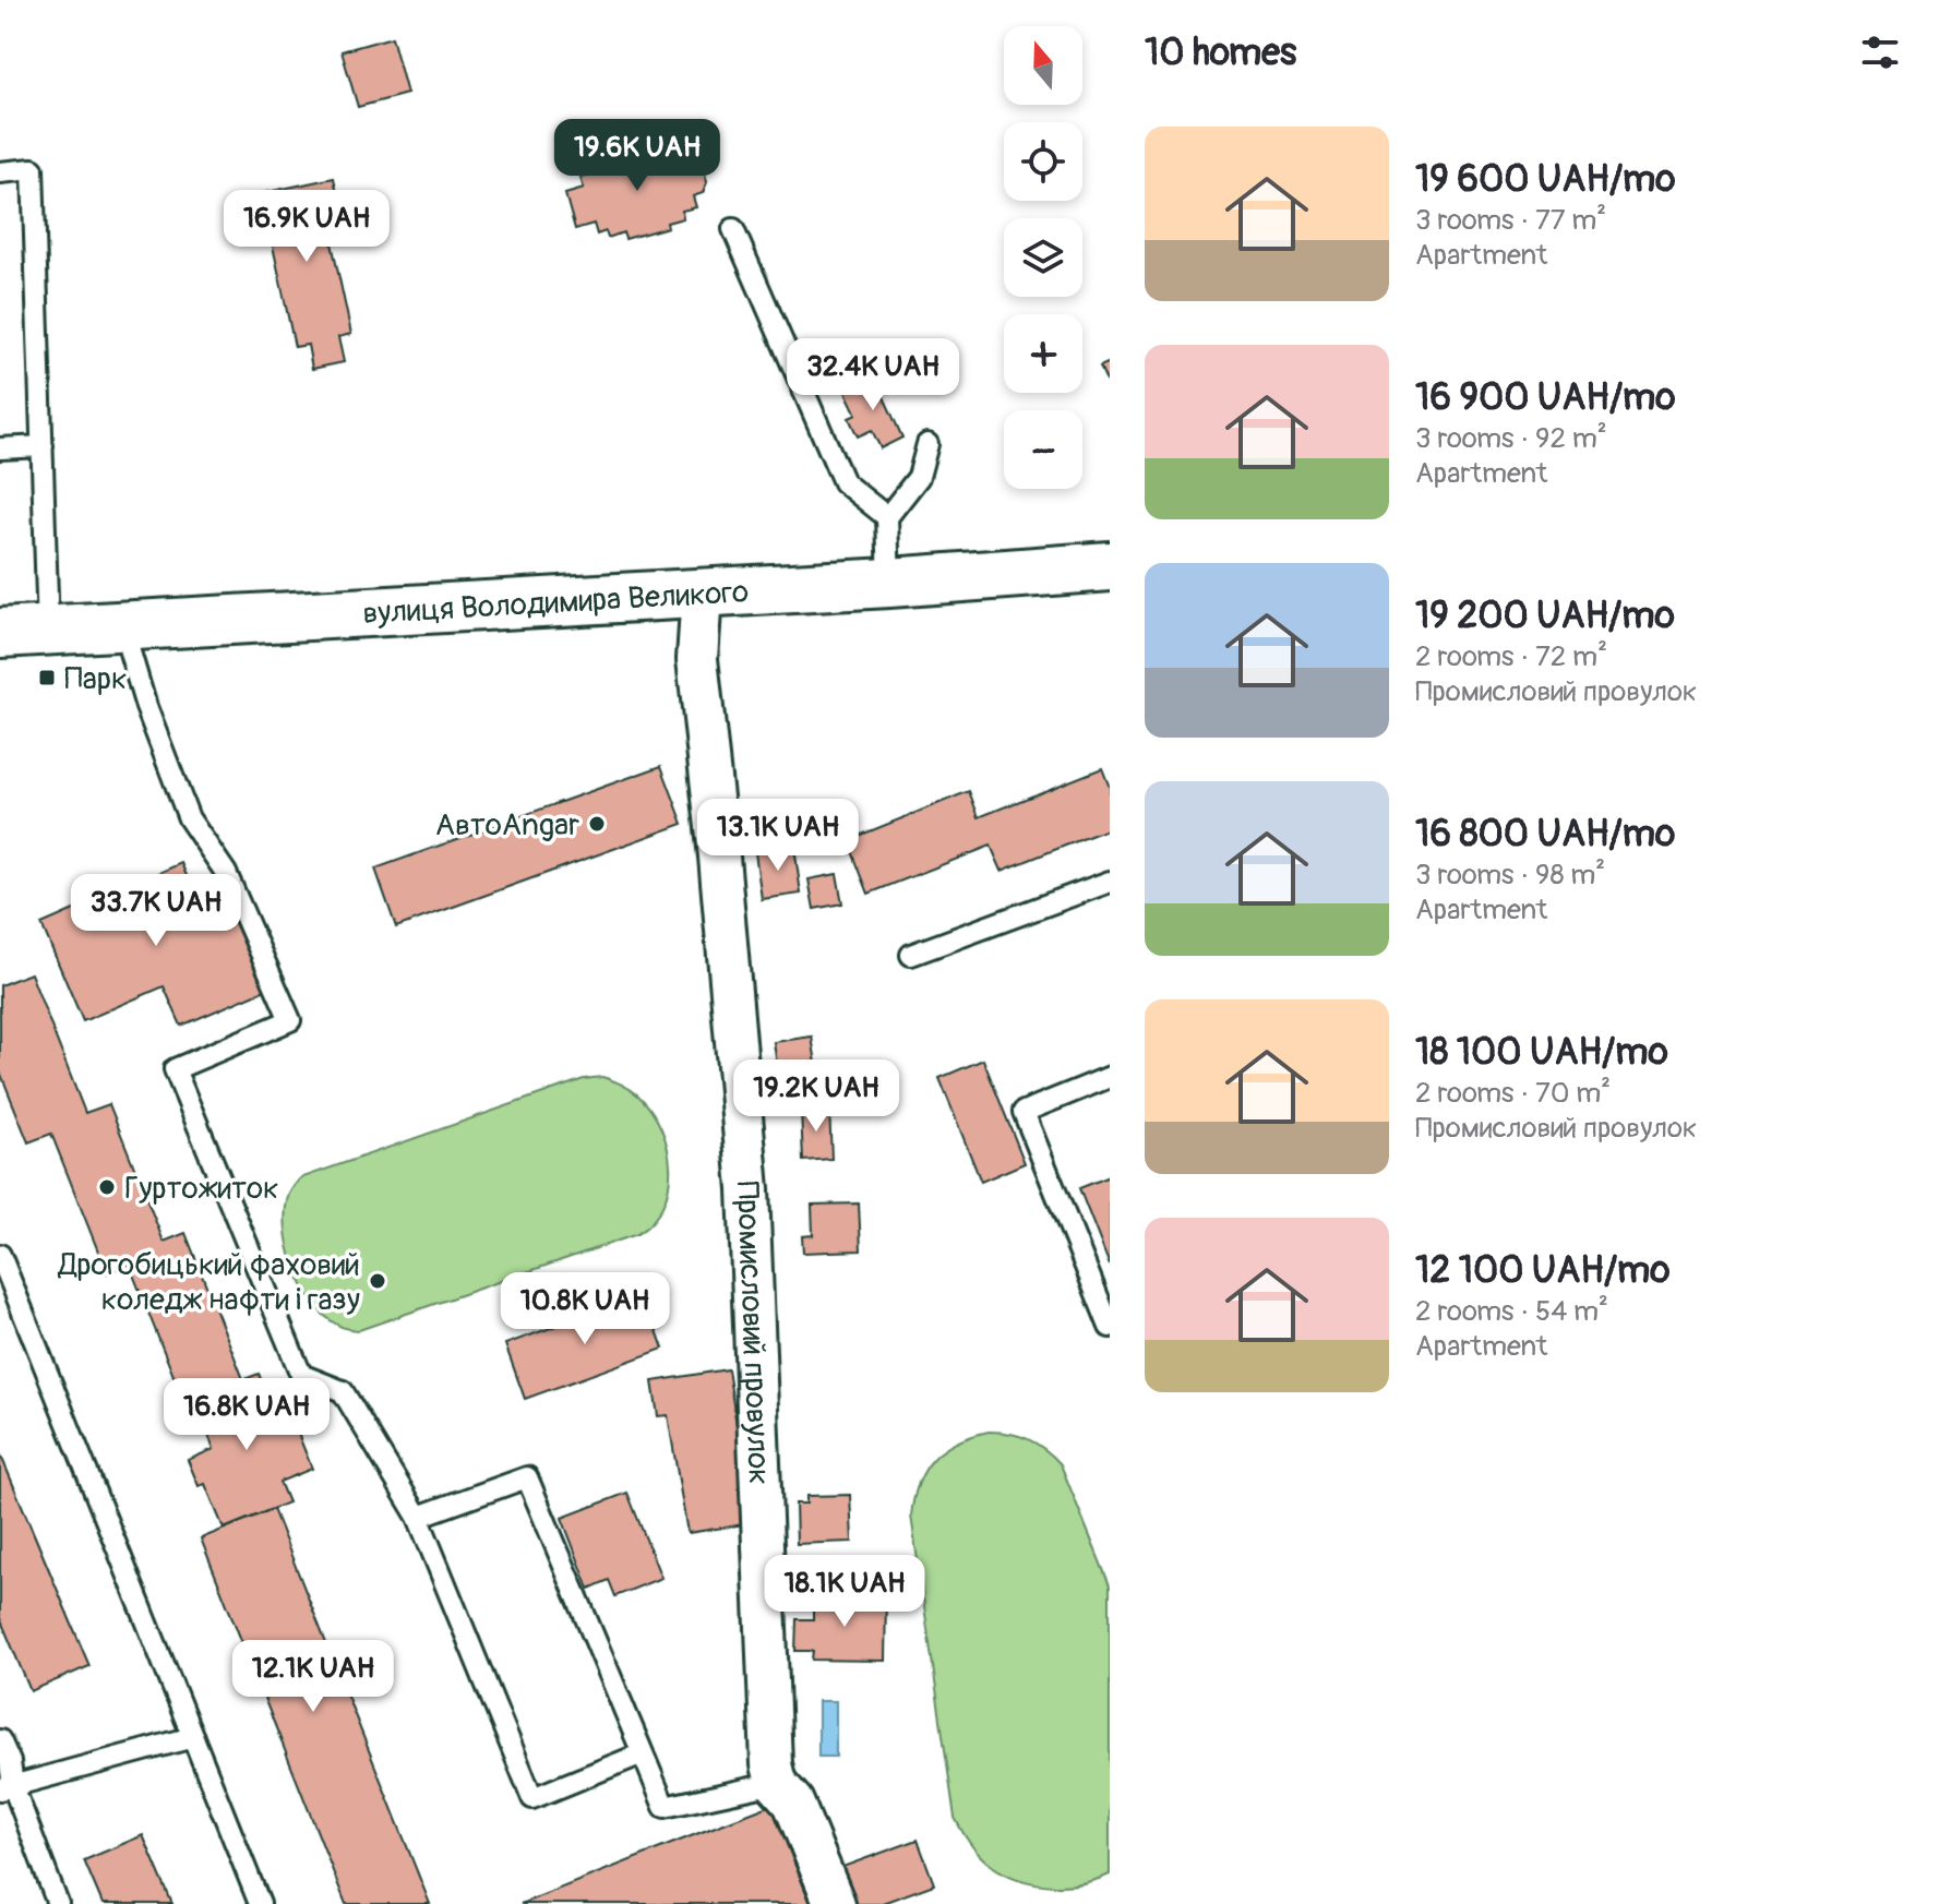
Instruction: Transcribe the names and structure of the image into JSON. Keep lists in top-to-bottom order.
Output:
{
  "streets": {
    "street": ["вулиця Володимира Великого", "Промисловий провулок"]
  },
  "crossings": [
    ["вулиця Володимира Великого", "Промисловий провулок"]
  ],
  "places": {
    "transit": ["Парк"],
    "other": ["АвтоAngar", "Гуртожиток", "Дрогобицький фаховий коледж нафти і газу"]
  },
  "north": "top",
  "page": {
    "heading": "10 homes",
    "map_buttons": ["+", "−"],
    "list": [
      {
        "name": "19 600 UAH/mo",
        "note": "3 rooms · 77 m² · Apartment"
      },
      {
        "name": "16 900 UAH/mo",
        "note": "3 rooms · 92 m² · Apartment"
      },
      {
        "name": "19 200 UAH/mo",
        "note": "2 rooms · 72 m² · Промисловий провулок"
      },
      {
        "name": "16 800 UAH/mo",
        "note": "3 rooms · 98 m² · Apartment"
      },
      {
        "name": "18 100 UAH/mo",
        "note": "2 rooms · 70 m² · Промисловий провулок"
      },
      {
        "name": "12 100 UAH/mo",
        "note": "2 rooms · 54 m² · Apartment"
      }
    ],
    "price": [
      "19.6K UAH",
      "16.9K UAH",
      "32.4K UAH",
      "13.1K UAH",
      "33.7K UAH",
      "19.2K UAH",
      "10.8K UAH",
      "16.8K UAH",
      "18.1K UAH",
      "12.1K UAH"
    ]
  }
}
